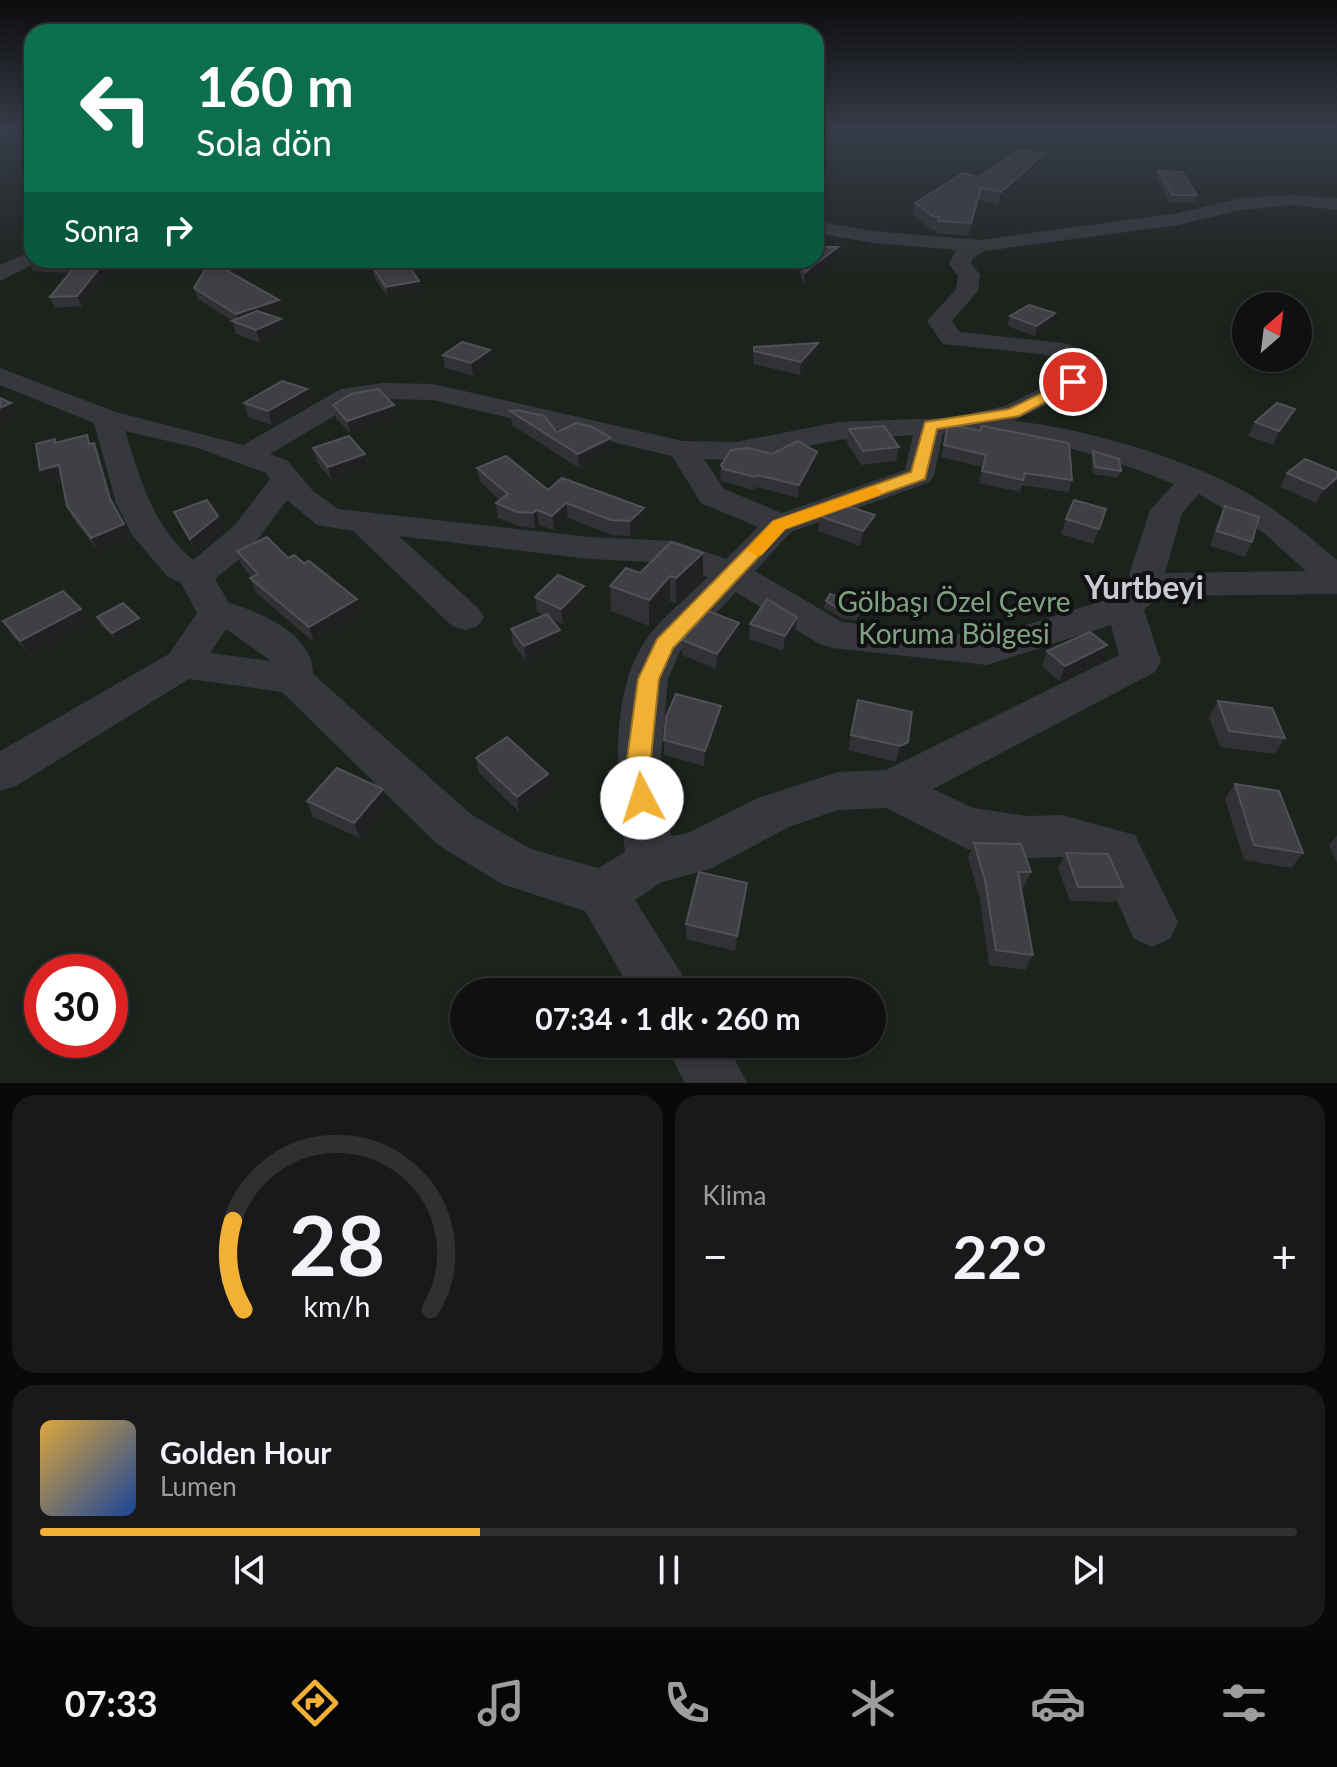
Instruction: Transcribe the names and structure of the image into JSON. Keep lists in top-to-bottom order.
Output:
{
  "districts": ["Yurtbeyi"],
  "parks": ["Gölbaşı Özel Çevre Koruma Bölgesi"],
  "north": "top right",
  "page": {
    "turn": ["160 m", "Sola dön"],
    "then": "Sonra",
    "limit": "30",
    "trip": "07:34 · 1 dk · 260 m",
    "tile": "Klima",
    "heat": ["−", "22°", "+"],
    "song": ["Golden Hour", "Lumen"],
    "tabs": "07:33",
    "gauge": ["28", "km/h"]
  }
}
